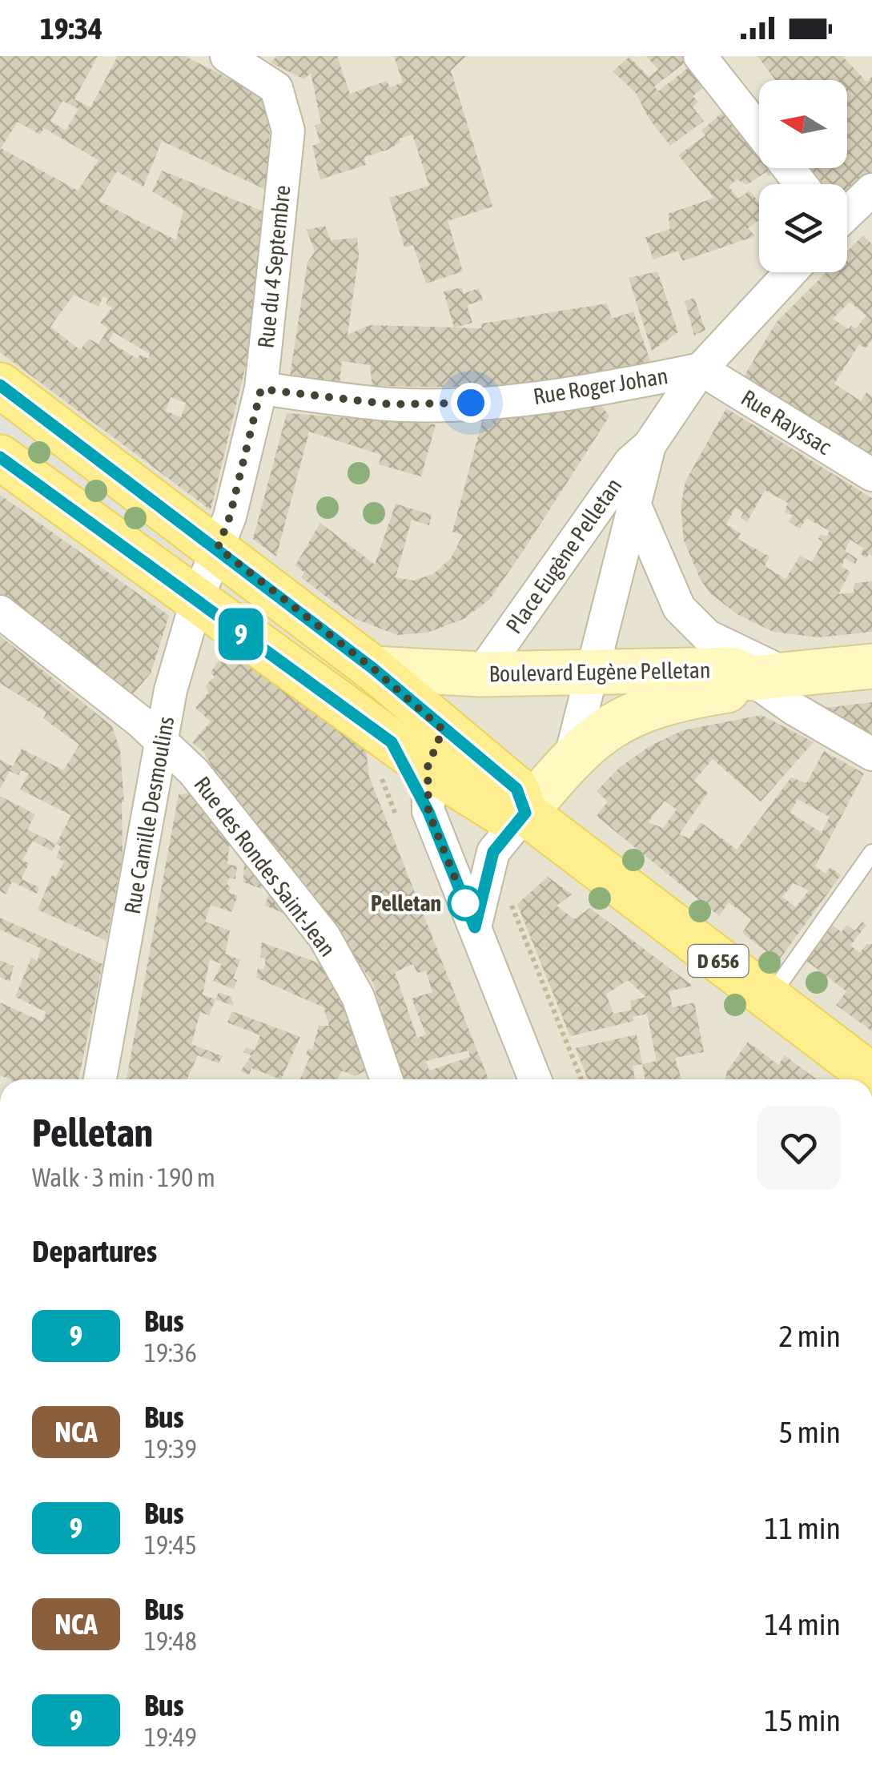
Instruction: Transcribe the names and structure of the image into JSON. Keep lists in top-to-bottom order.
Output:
{
  "streets": {
    "main road": ["Place Eugène Pelletan", "Boulevard Eugène Pelletan", "D 656"],
    "street": [
      "Rue du 4 Septembre",
      "Rue Roger Johan",
      "Rue Rayssac",
      "Rue Camille Desmoulins",
      "Rue des Rondes Saint-Jean"
    ]
  },
  "crossings": [
    ["Rue du 4 Septembre", "Rue Roger Johan"],
    ["Rue du 4 Septembre", "Rue Camille Desmoulins"],
    ["Rue du 4 Septembre", "D 656"],
    ["Rue Roger Johan", "Rue Rayssac"],
    ["Place Eugène Pelletan", "Boulevard Eugène Pelletan"],
    ["Place Eugène Pelletan", "D 656"],
    ["Boulevard Eugène Pelletan", "D 656"],
    ["Rue Camille Desmoulins", "Rue des Rondes Saint-Jean"],
    ["Rue Camille Desmoulins", "D 656"]
  ],
  "places": ["Pelletan"],
  "lines": ["bus line 9"],
  "north": "left",
  "page": {
    "status": "19:34",
    "on_map": "9",
    "heading": [
      ["Pelletan", "Walk · 3 min · 190 m"],
      "Departures"
    ],
    "list": [
      {
        "mark": "9",
        "name": "Bus",
        "note": "19:36",
        "value": "2 min"
      },
      {
        "mark": "NCA",
        "name": "Bus",
        "note": "19:39",
        "value": "5 min"
      },
      {
        "mark": "9",
        "name": "Bus",
        "note": "19:45",
        "value": "11 min"
      },
      {
        "mark": "NCA",
        "name": "Bus",
        "note": "19:48",
        "value": "14 min"
      },
      {
        "mark": "9",
        "name": "Bus",
        "note": "19:49",
        "value": "15 min"
      }
    ]
  }
}
